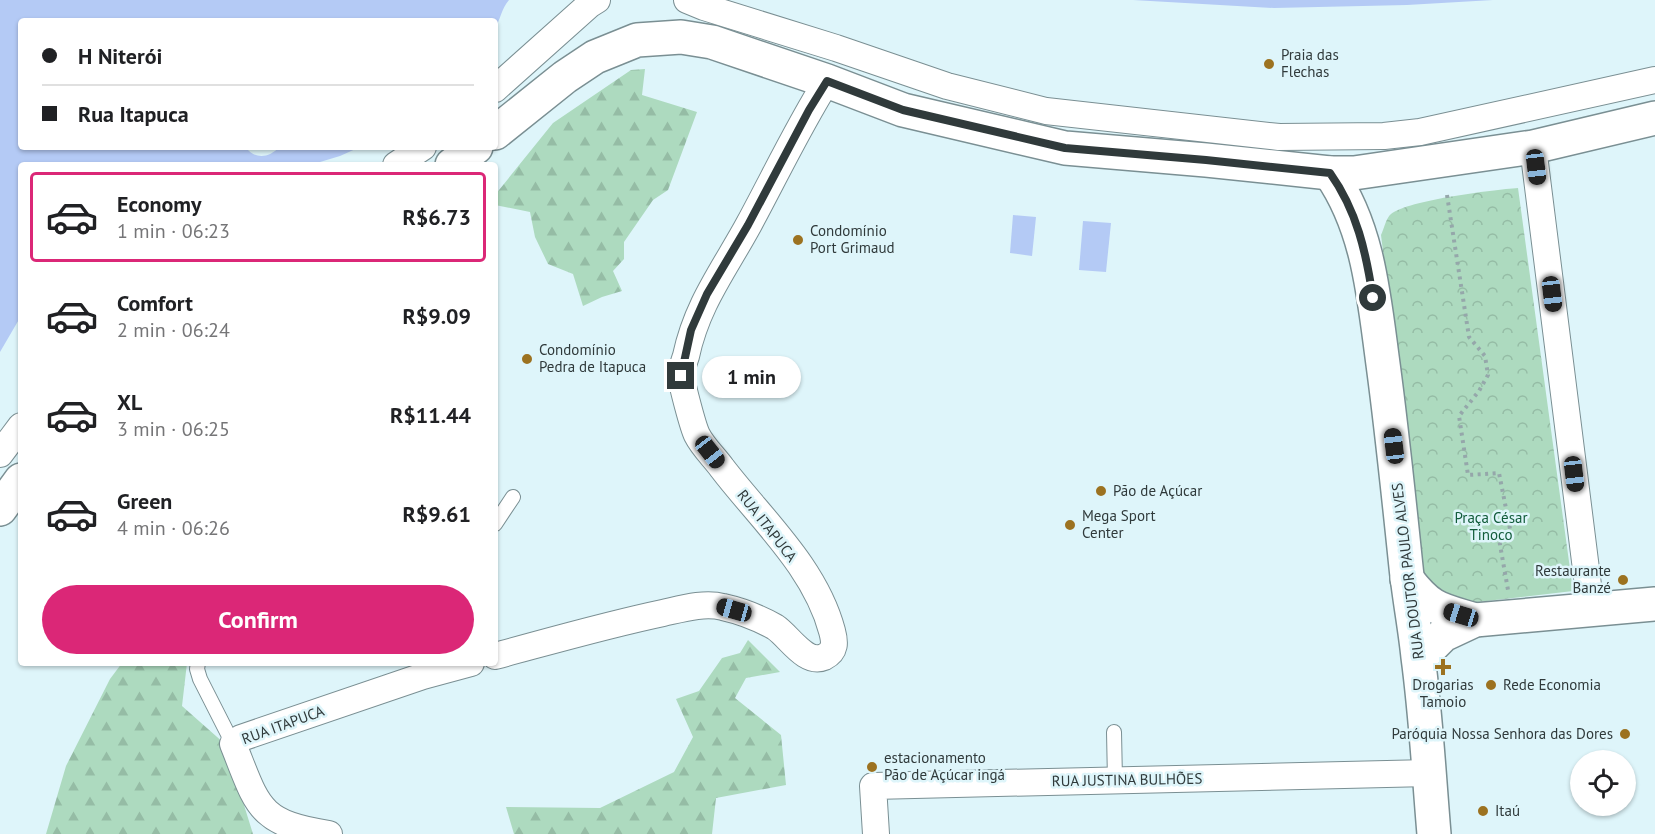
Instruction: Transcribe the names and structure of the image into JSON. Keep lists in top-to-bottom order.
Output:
{
  "streets": {
    "main road": ["RUA DOUTOR PAULO ALVES"],
    "street": ["RUA ITAPUCA", "RUA JUSTINA BULHÕES"]
  },
  "crossings": [
    ["RUA DOUTOR PAULO ALVES", "RUA JUSTINA BULHÕES"]
  ],
  "parks": ["Praça César Tinoco"],
  "places": {
    "other": [
      "Praia das Flechas",
      "Condomínio Port Grimaud",
      "Condomínio Pedra de Itapuca",
      "Pão de Açúcar",
      "Mega Sport Center",
      "Restaurante Banzé",
      "Rede Economia",
      "Paróquia Nossa Senhora das Dores",
      "estacionamento Pão de Açúcar ingá",
      "Itaú"
    ],
    "health": ["Drogarias Tamoio"]
  },
  "page": {
    "banner": ["H Niterói", "Rua Itapuca"],
    "list": [
      {
        "name": "Economy",
        "note": "1 min · 06:23",
        "value": "R$6.73"
      },
      {
        "name": "Comfort",
        "note": "2 min · 06:24",
        "value": "R$9.09"
      },
      {
        "name": "XL",
        "note": "3 min · 06:25",
        "value": "R$11.44"
      },
      {
        "name": "Green",
        "note": "4 min · 06:26",
        "value": "R$9.61"
      }
    ],
    "bubble": "1 min",
    "buttons": "Confirm"
  }
}
